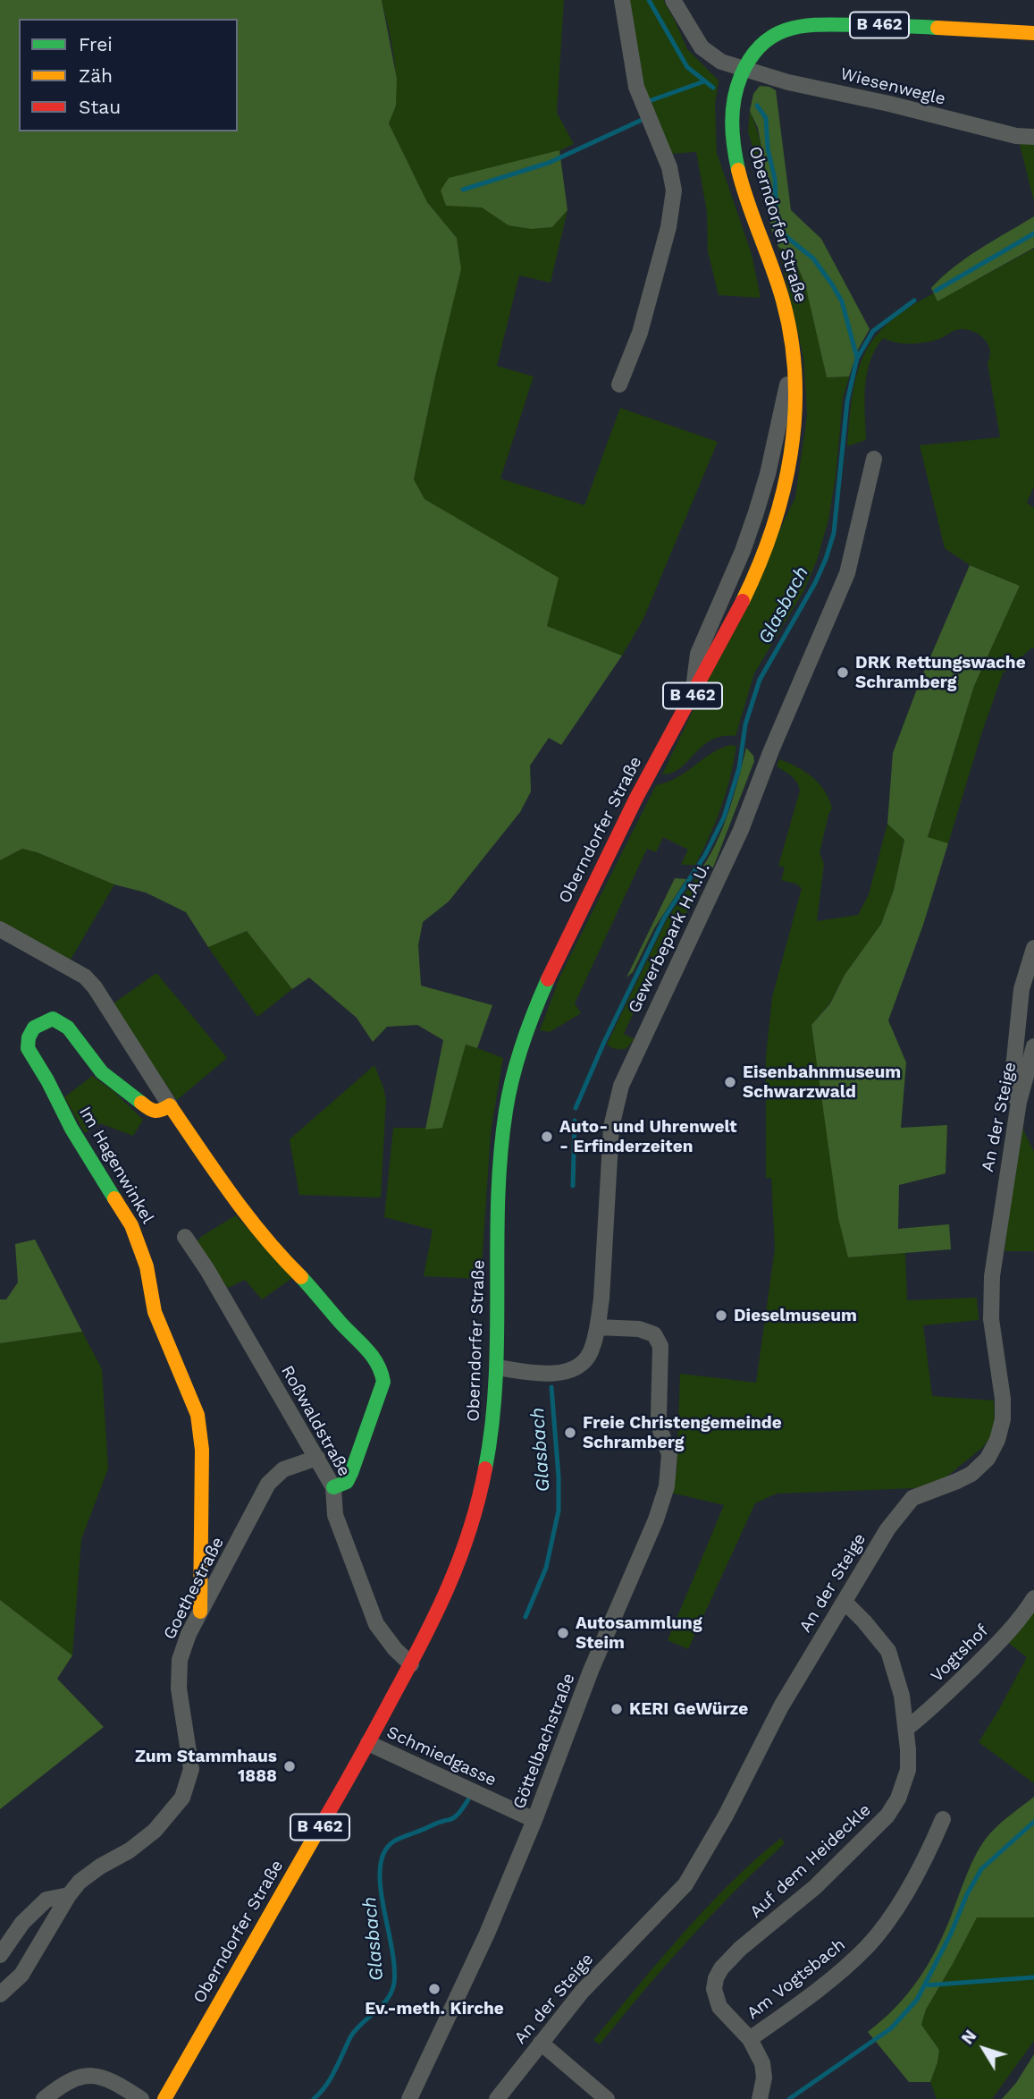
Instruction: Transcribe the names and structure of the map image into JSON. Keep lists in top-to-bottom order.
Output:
{
  "streets": {
    "main road": ["B 462", "Oberndorfer Straße", "Im Hagenwinkel"],
    "street": [
      "Wiesenwegle",
      "Gewerbepark H.A.U.",
      "An der Steige",
      "Roßwaldstraße",
      "Goethestraße",
      "Vogtshof",
      "Göttelbachstraße",
      "Schmiedgasse",
      "Auf dem Heideckle",
      "Am Vogtsbach"
    ]
  },
  "crossings": [
    ["Wiesenwegle", "Oberndorfer Straße"],
    ["Oberndorfer Straße", "Gewerbepark H.A.U."],
    ["Oberndorfer Straße", "Roßwaldstraße"],
    ["Oberndorfer Straße", "Schmiedgasse"],
    ["Gewerbepark H.A.U.", "Göttelbachstraße"],
    ["An der Steige", "Auf dem Heideckle"],
    ["Im Hagenwinkel", "Goethestraße"],
    ["Roßwaldstraße", "Goethestraße"],
    ["Vogtshof", "Auf dem Heideckle"],
    ["Göttelbachstraße", "Schmiedgasse"],
    ["Auf dem Heideckle", "Am Vogtsbach"]
  ],
  "water": ["Glasbach"],
  "places": [
    "DRK Rettungswache Schramberg",
    "Eisenbahnmuseum Schwarzwald",
    "Auto- und Uhrenwelt - Erfinderzeiten",
    "Dieselmuseum",
    "Freie Christengemeinde Schramberg",
    "Autosammlung Steim",
    "KERI GeWürze",
    "Zum Stammhaus 1888",
    "Ev.-meth. Kirche"
  ],
  "legend": ["Frei", "Zäh", "Stau"],
  "north": "top left"
}
